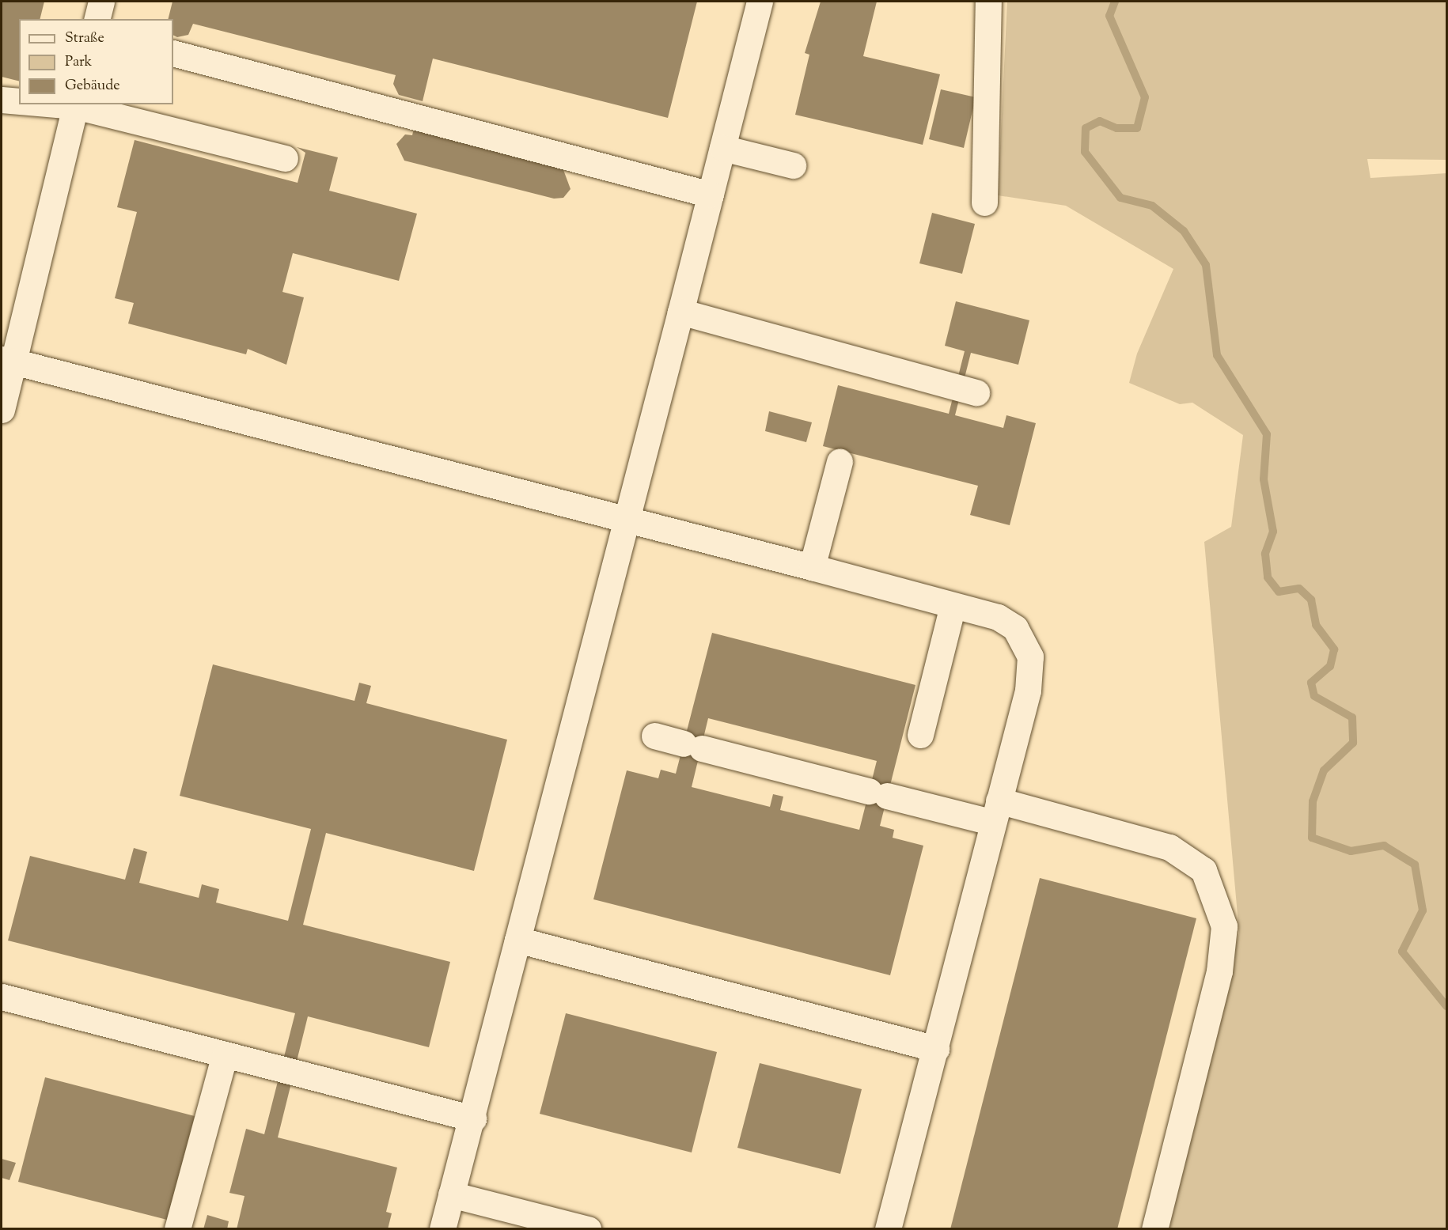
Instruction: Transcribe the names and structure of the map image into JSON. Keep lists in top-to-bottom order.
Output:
{
  "legend": ["Straße", "Park", "Gebäude"]
}
